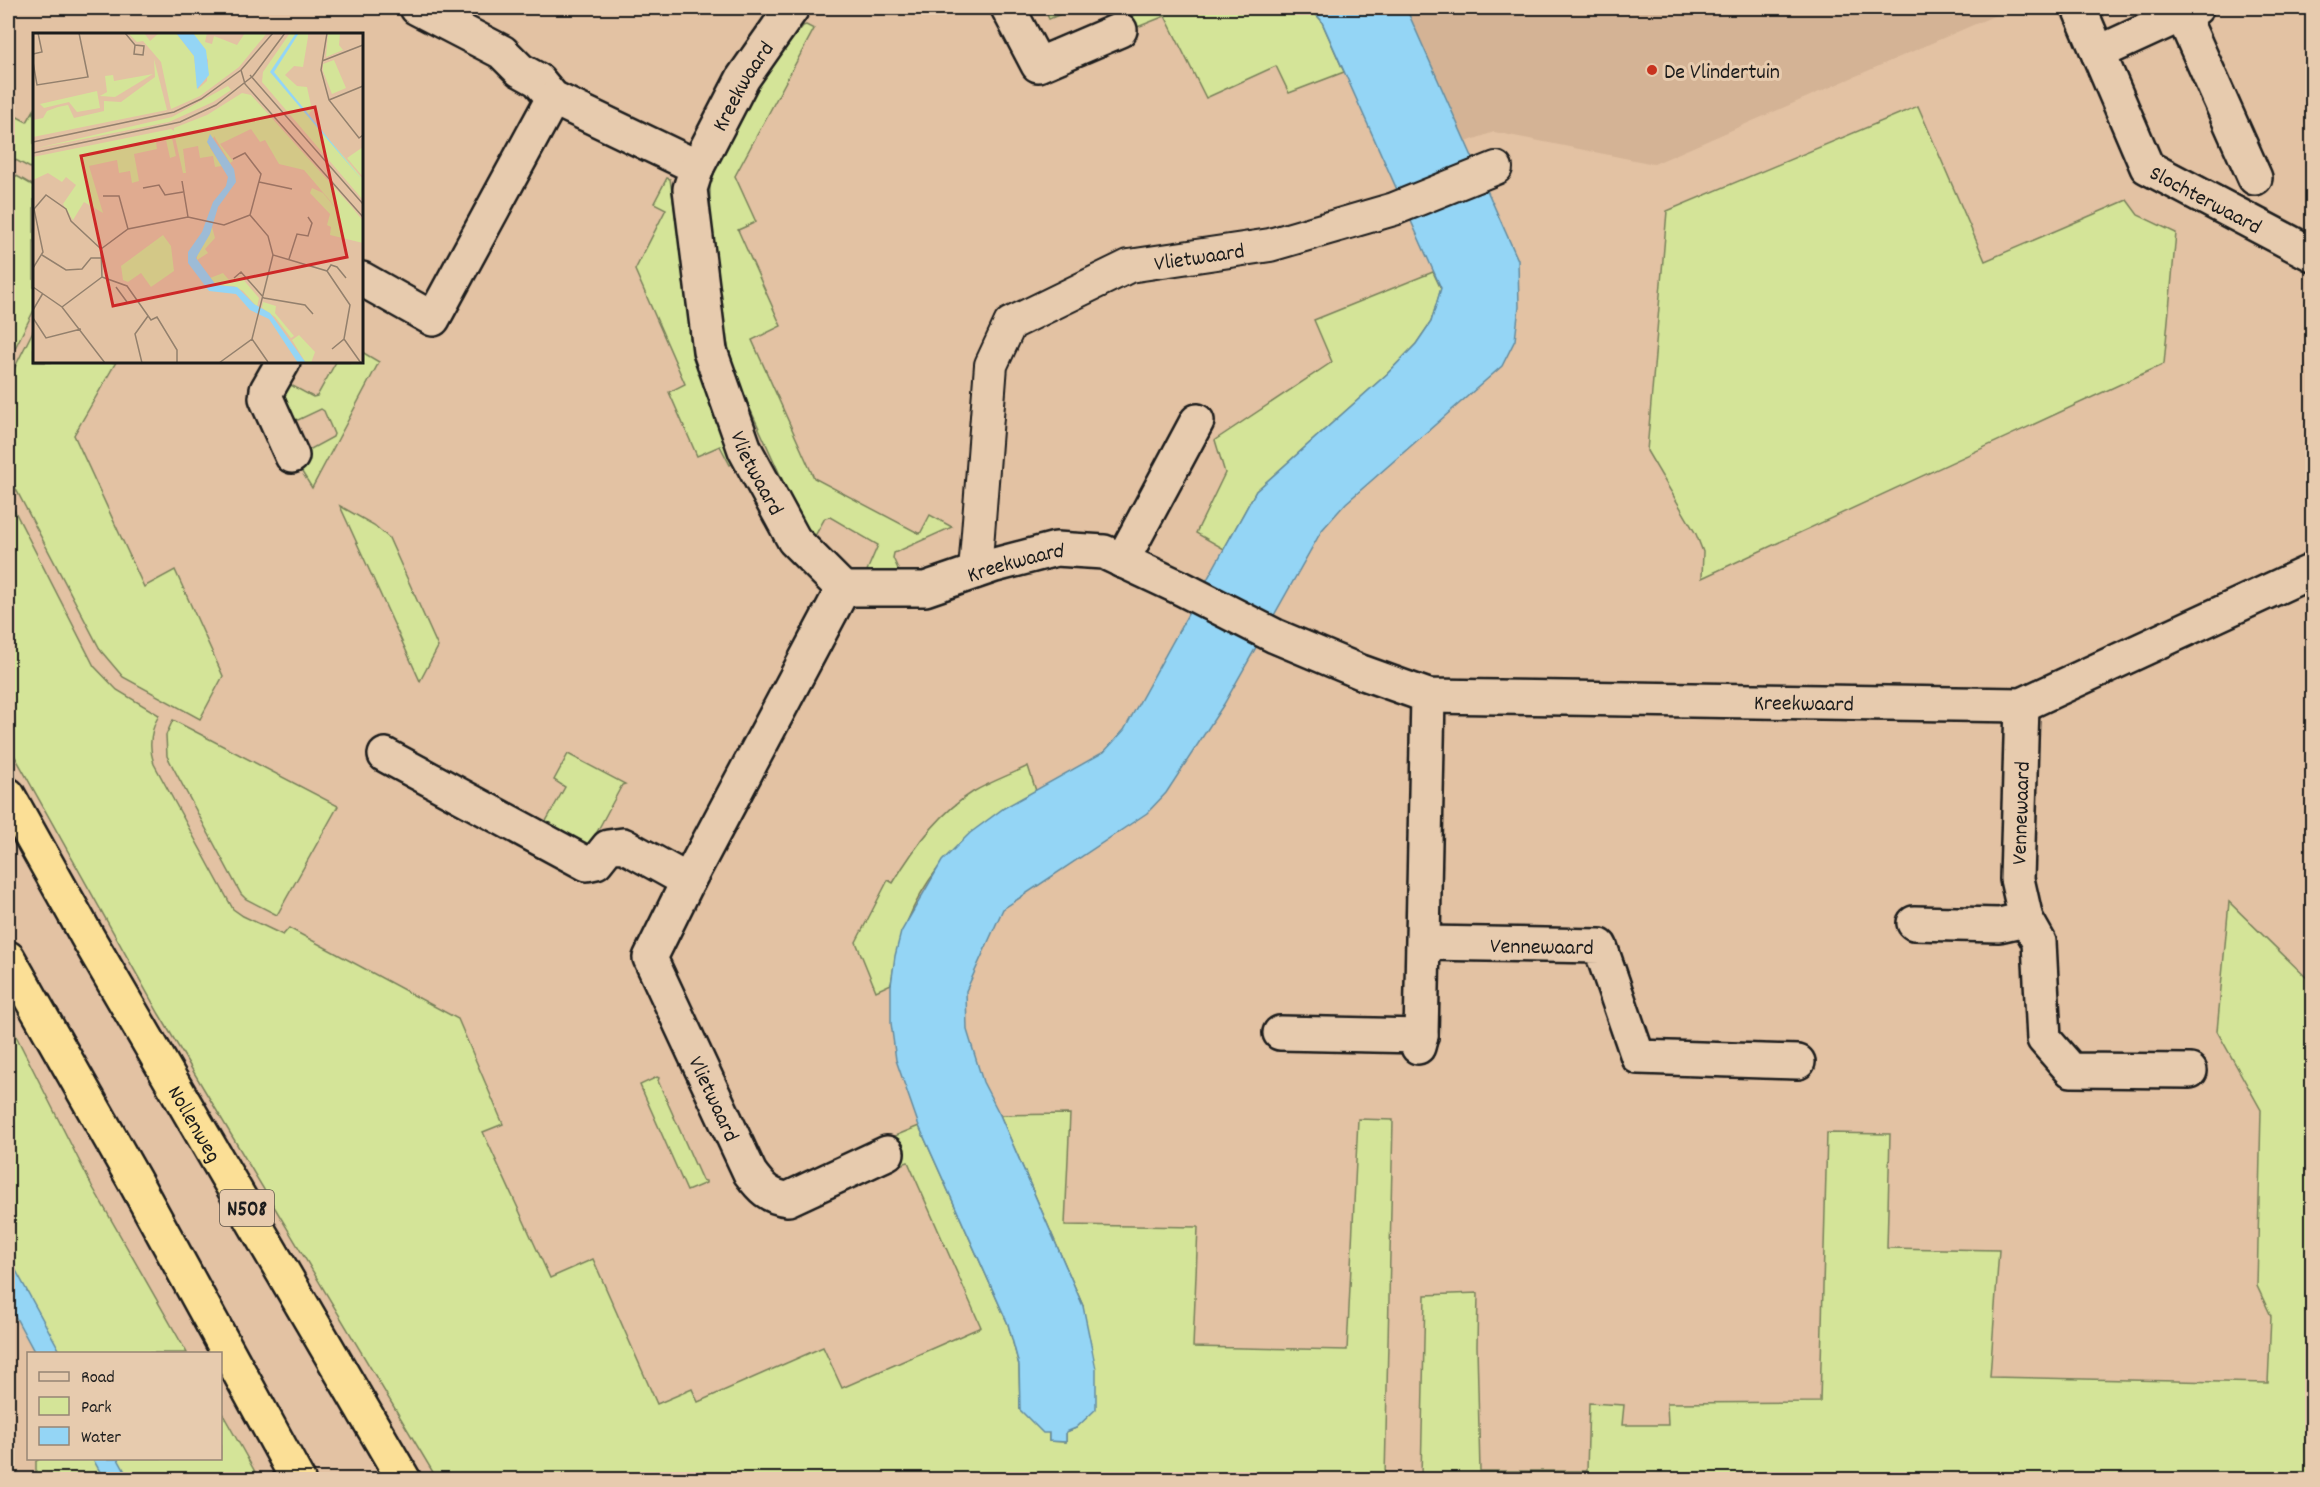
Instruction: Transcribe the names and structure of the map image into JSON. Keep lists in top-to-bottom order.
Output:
{
  "streets": {
    "highway": ["Nollenweg", "N508"],
    "street": [
      "Kreekwaard",
      "Slochterwaard",
      "Vlietwaard",
      "Vennewaard"
    ]
  },
  "crossings": [
    ["Kreekwaard", "Vlietwaard"],
    ["Kreekwaard", "Vennewaard"]
  ],
  "places": ["De Vlindertuin"],
  "legend": ["Road", "Park", "Water"]
}
